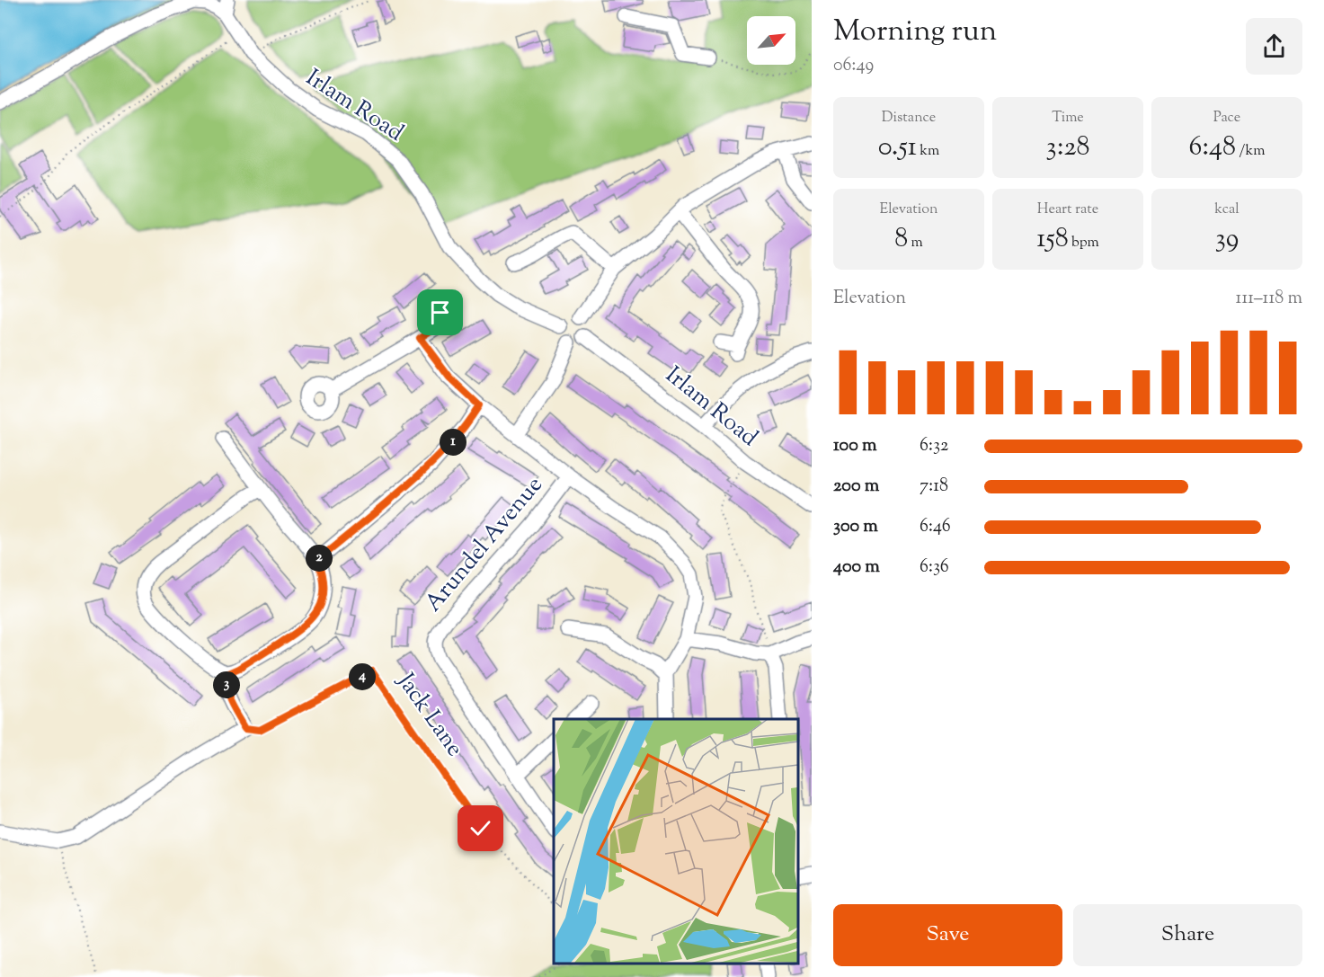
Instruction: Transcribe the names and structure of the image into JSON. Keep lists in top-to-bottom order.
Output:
{
  "streets": {
    "street": ["Irlam Road", "Arundel Avenue"],
    "path": ["Jack Lane"]
  },
  "north": "top right",
  "page": {
    "heading": ["Morning run", "06:49"],
    "stats": [
      ["Distance", "0.51 km"],
      ["Time", "3:28"],
      ["Pace", "6:48 /km"],
      ["Elevation", "8 m"],
      ["Heart rate", "158 bpm"],
      ["kcal", "39"]
    ],
    "chart": ["Elevation", "111–118 m"],
    "list": [
      {
        "name": "100 m",
        "note": "6:32"
      },
      {
        "name": "200 m",
        "note": "7:18"
      },
      {
        "name": "300 m",
        "note": "6:46"
      },
      {
        "name": "400 m",
        "note": "6:36"
      }
    ],
    "pins": [
      "1",
      "2",
      "4",
      "3"
    ],
    "buttons": ["Save", "Share"]
  }
}
